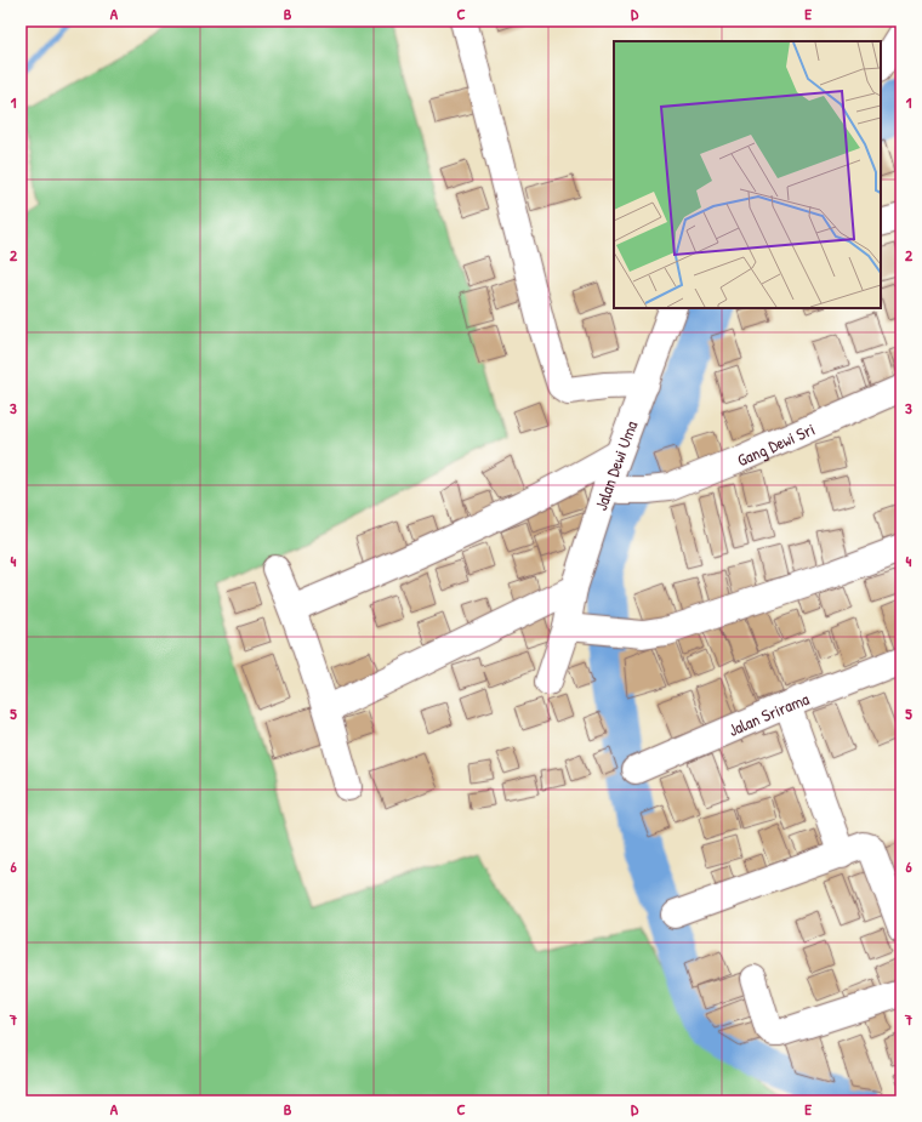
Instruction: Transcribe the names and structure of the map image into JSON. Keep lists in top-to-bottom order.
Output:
{
  "streets": {
    "street": ["Gang Dewi Sri", "Jalan Dewi Uma", "Jalan Srirama"]
  },
  "crossings": [
    ["Gang Dewi Sri", "Jalan Dewi Uma"]
  ],
  "grid": {
    "columns": [
      "A",
      "B",
      "C",
      "D",
      "E"
    ],
    "rows": [
      "1",
      "2",
      "3",
      "4",
      "5",
      "6",
      "7"
    ]
  }
}
